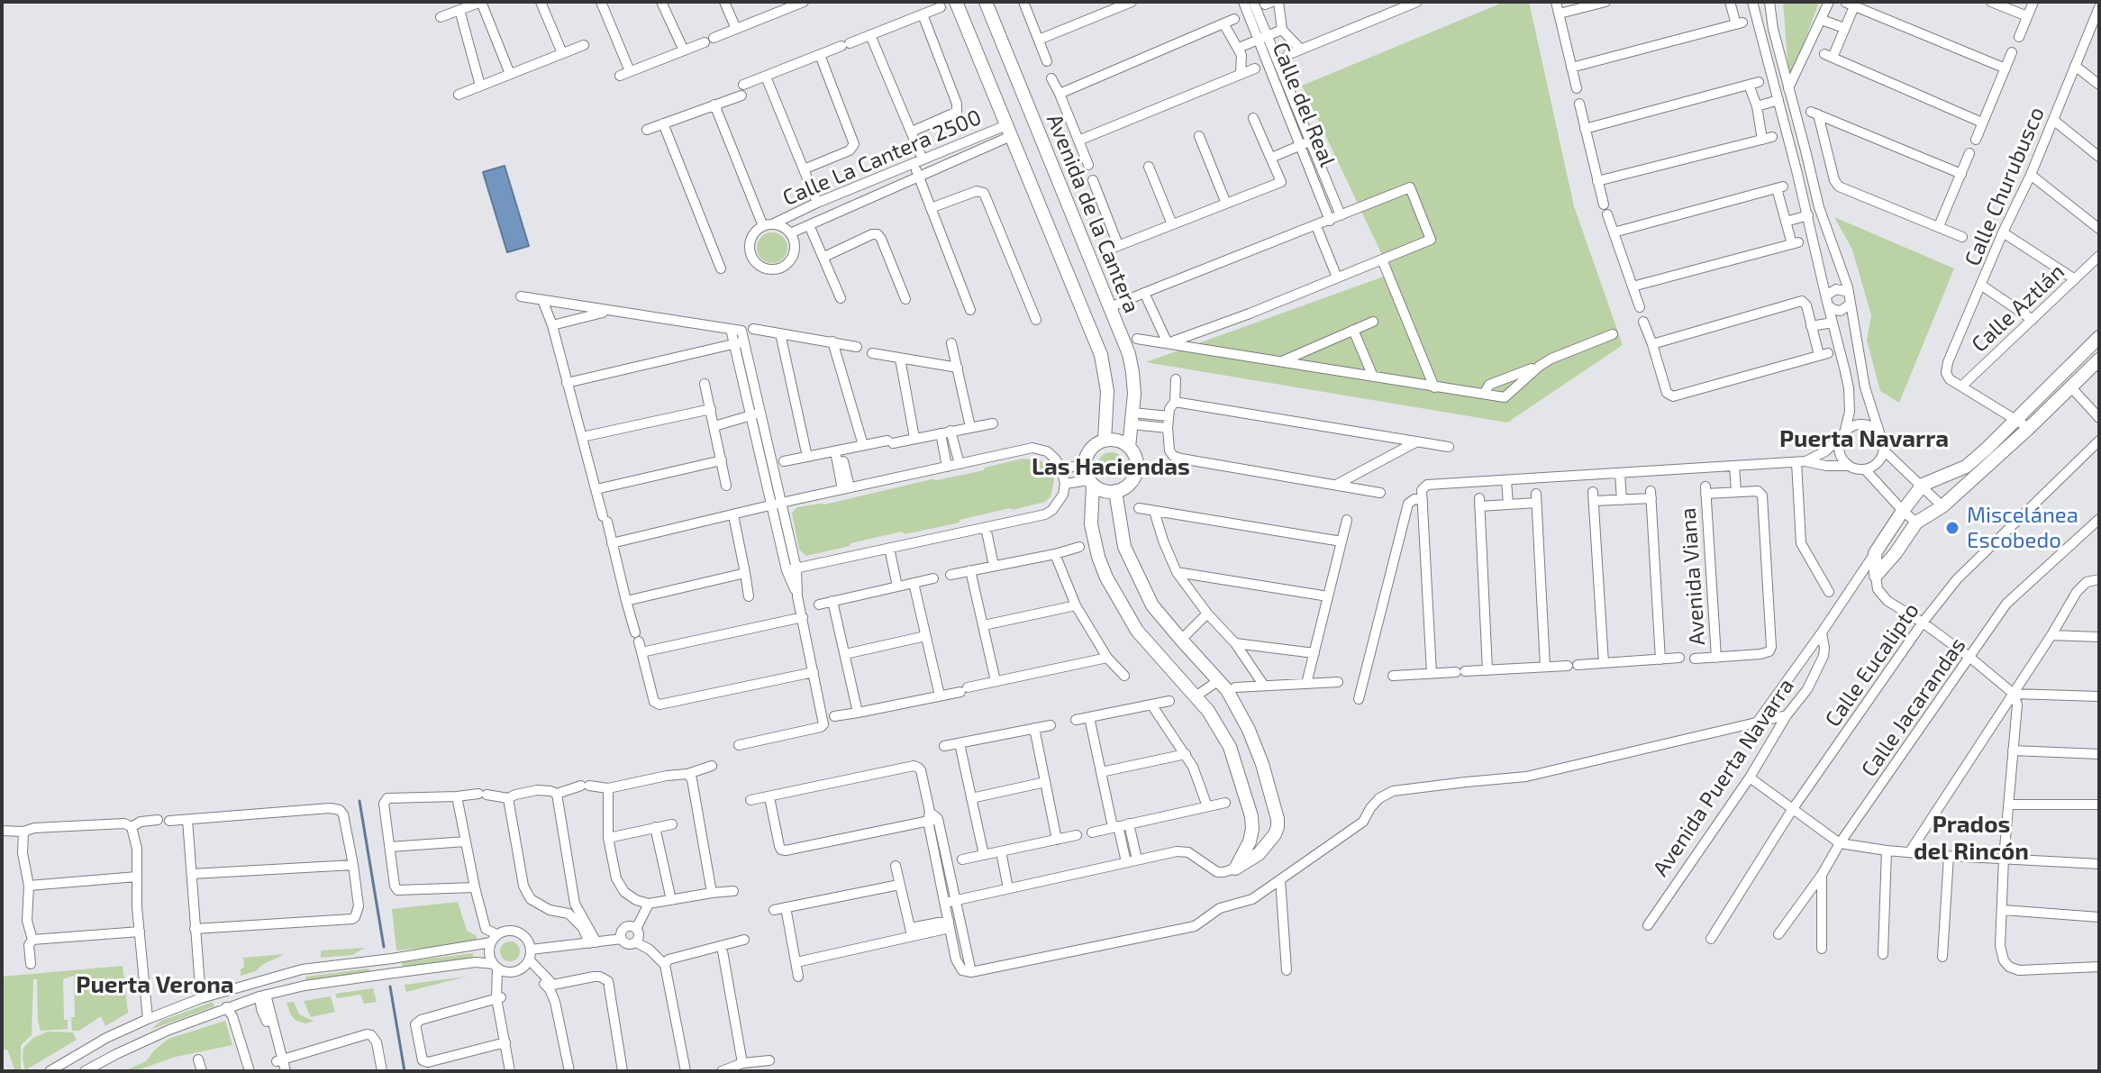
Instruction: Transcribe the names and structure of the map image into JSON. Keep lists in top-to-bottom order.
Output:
{
  "streets": {
    "street": [
      "Calle del Real",
      "Calle La Cantera 2500",
      "Calle Churubusco",
      "Avenida de la Cantera",
      "Calle Aztlán",
      "Avenida Viana",
      "Calle Eucalipto",
      "Calle Jacarandas",
      "Avenida Puerta Navarra"
    ]
  },
  "crossings": [
    ["Calle La Cantera 2500", "Avenida de la Cantera"],
    ["Calle Churubusco", "Calle Aztlán"]
  ],
  "districts": [
    "Puerta Navarra",
    "Las Haciendas",
    "Prados del Rincón",
    "Puerta Verona"
  ],
  "places": ["Miscelánea Escobedo"]
}
